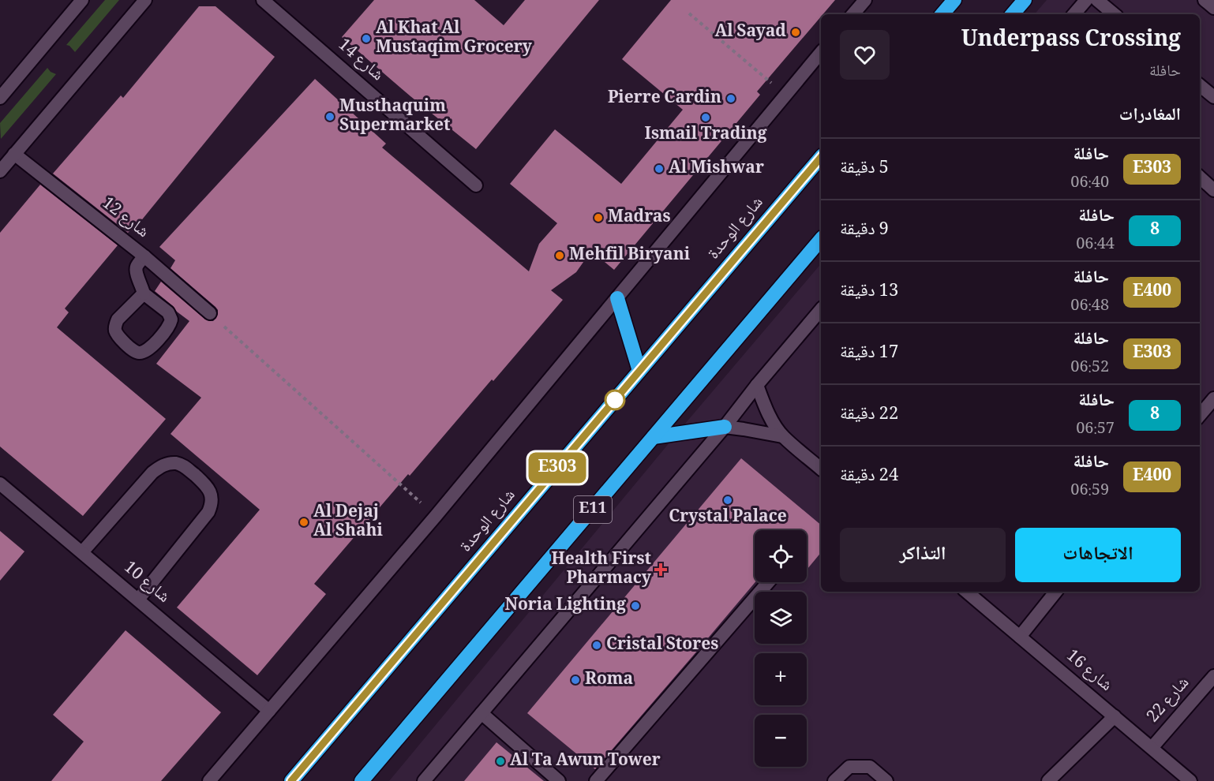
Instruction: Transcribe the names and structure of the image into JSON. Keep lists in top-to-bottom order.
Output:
{
  "streets": {
    "highway": ["شارع الوحدة", "E11"],
    "street": [
      "شارع 14",
      "شارع 12",
      "شارع 10",
      "شارع 16",
      "شارع 22"
    ]
  },
  "crossings": [
    ["شارع 16", "شارع 22"]
  ],
  "places": {
    "other": [
      "Al Sayad",
      "Al Khat Al Mustaqim Grocery",
      "Pierre Cardin",
      "Musthaquim Supermarket",
      "Ismail Trading",
      "Al Mishwar",
      "Madras",
      "Mehfil Biryani",
      "Crystal Palace",
      "Al Dejaj Al Shahi",
      "Noria Lighting",
      "Cristal Stores",
      "Roma",
      "Al Ta Awun Tower"
    ],
    "health": ["Health First Pharmacy"]
  },
  "lines": ["bus line E303"],
  "page": {
    "on_map": "E303",
    "heading": [
      ["Underpass Crossing", "حافلة"],
      "المغادرات"
    ],
    "list": [
      {
        "mark": "E303",
        "name": "حافلة",
        "note": "06:40",
        "value": "5 دقيقة"
      },
      {
        "mark": "8",
        "name": "حافلة",
        "note": "06:44",
        "value": "9 دقيقة"
      },
      {
        "mark": "E400",
        "name": "حافلة",
        "note": "06:48",
        "value": "13 دقيقة"
      },
      {
        "mark": "E303",
        "name": "حافلة",
        "note": "06:52",
        "value": "17 دقيقة"
      },
      {
        "mark": "8",
        "name": "حافلة",
        "note": "06:57",
        "value": "22 دقيقة"
      },
      {
        "mark": "E400",
        "name": "حافلة",
        "note": "06:59",
        "value": "24 دقيقة"
      }
    ],
    "buttons": ["الاتجاهات", "التذاكر"],
    "map_buttons": ["+", "−"]
  }
}
